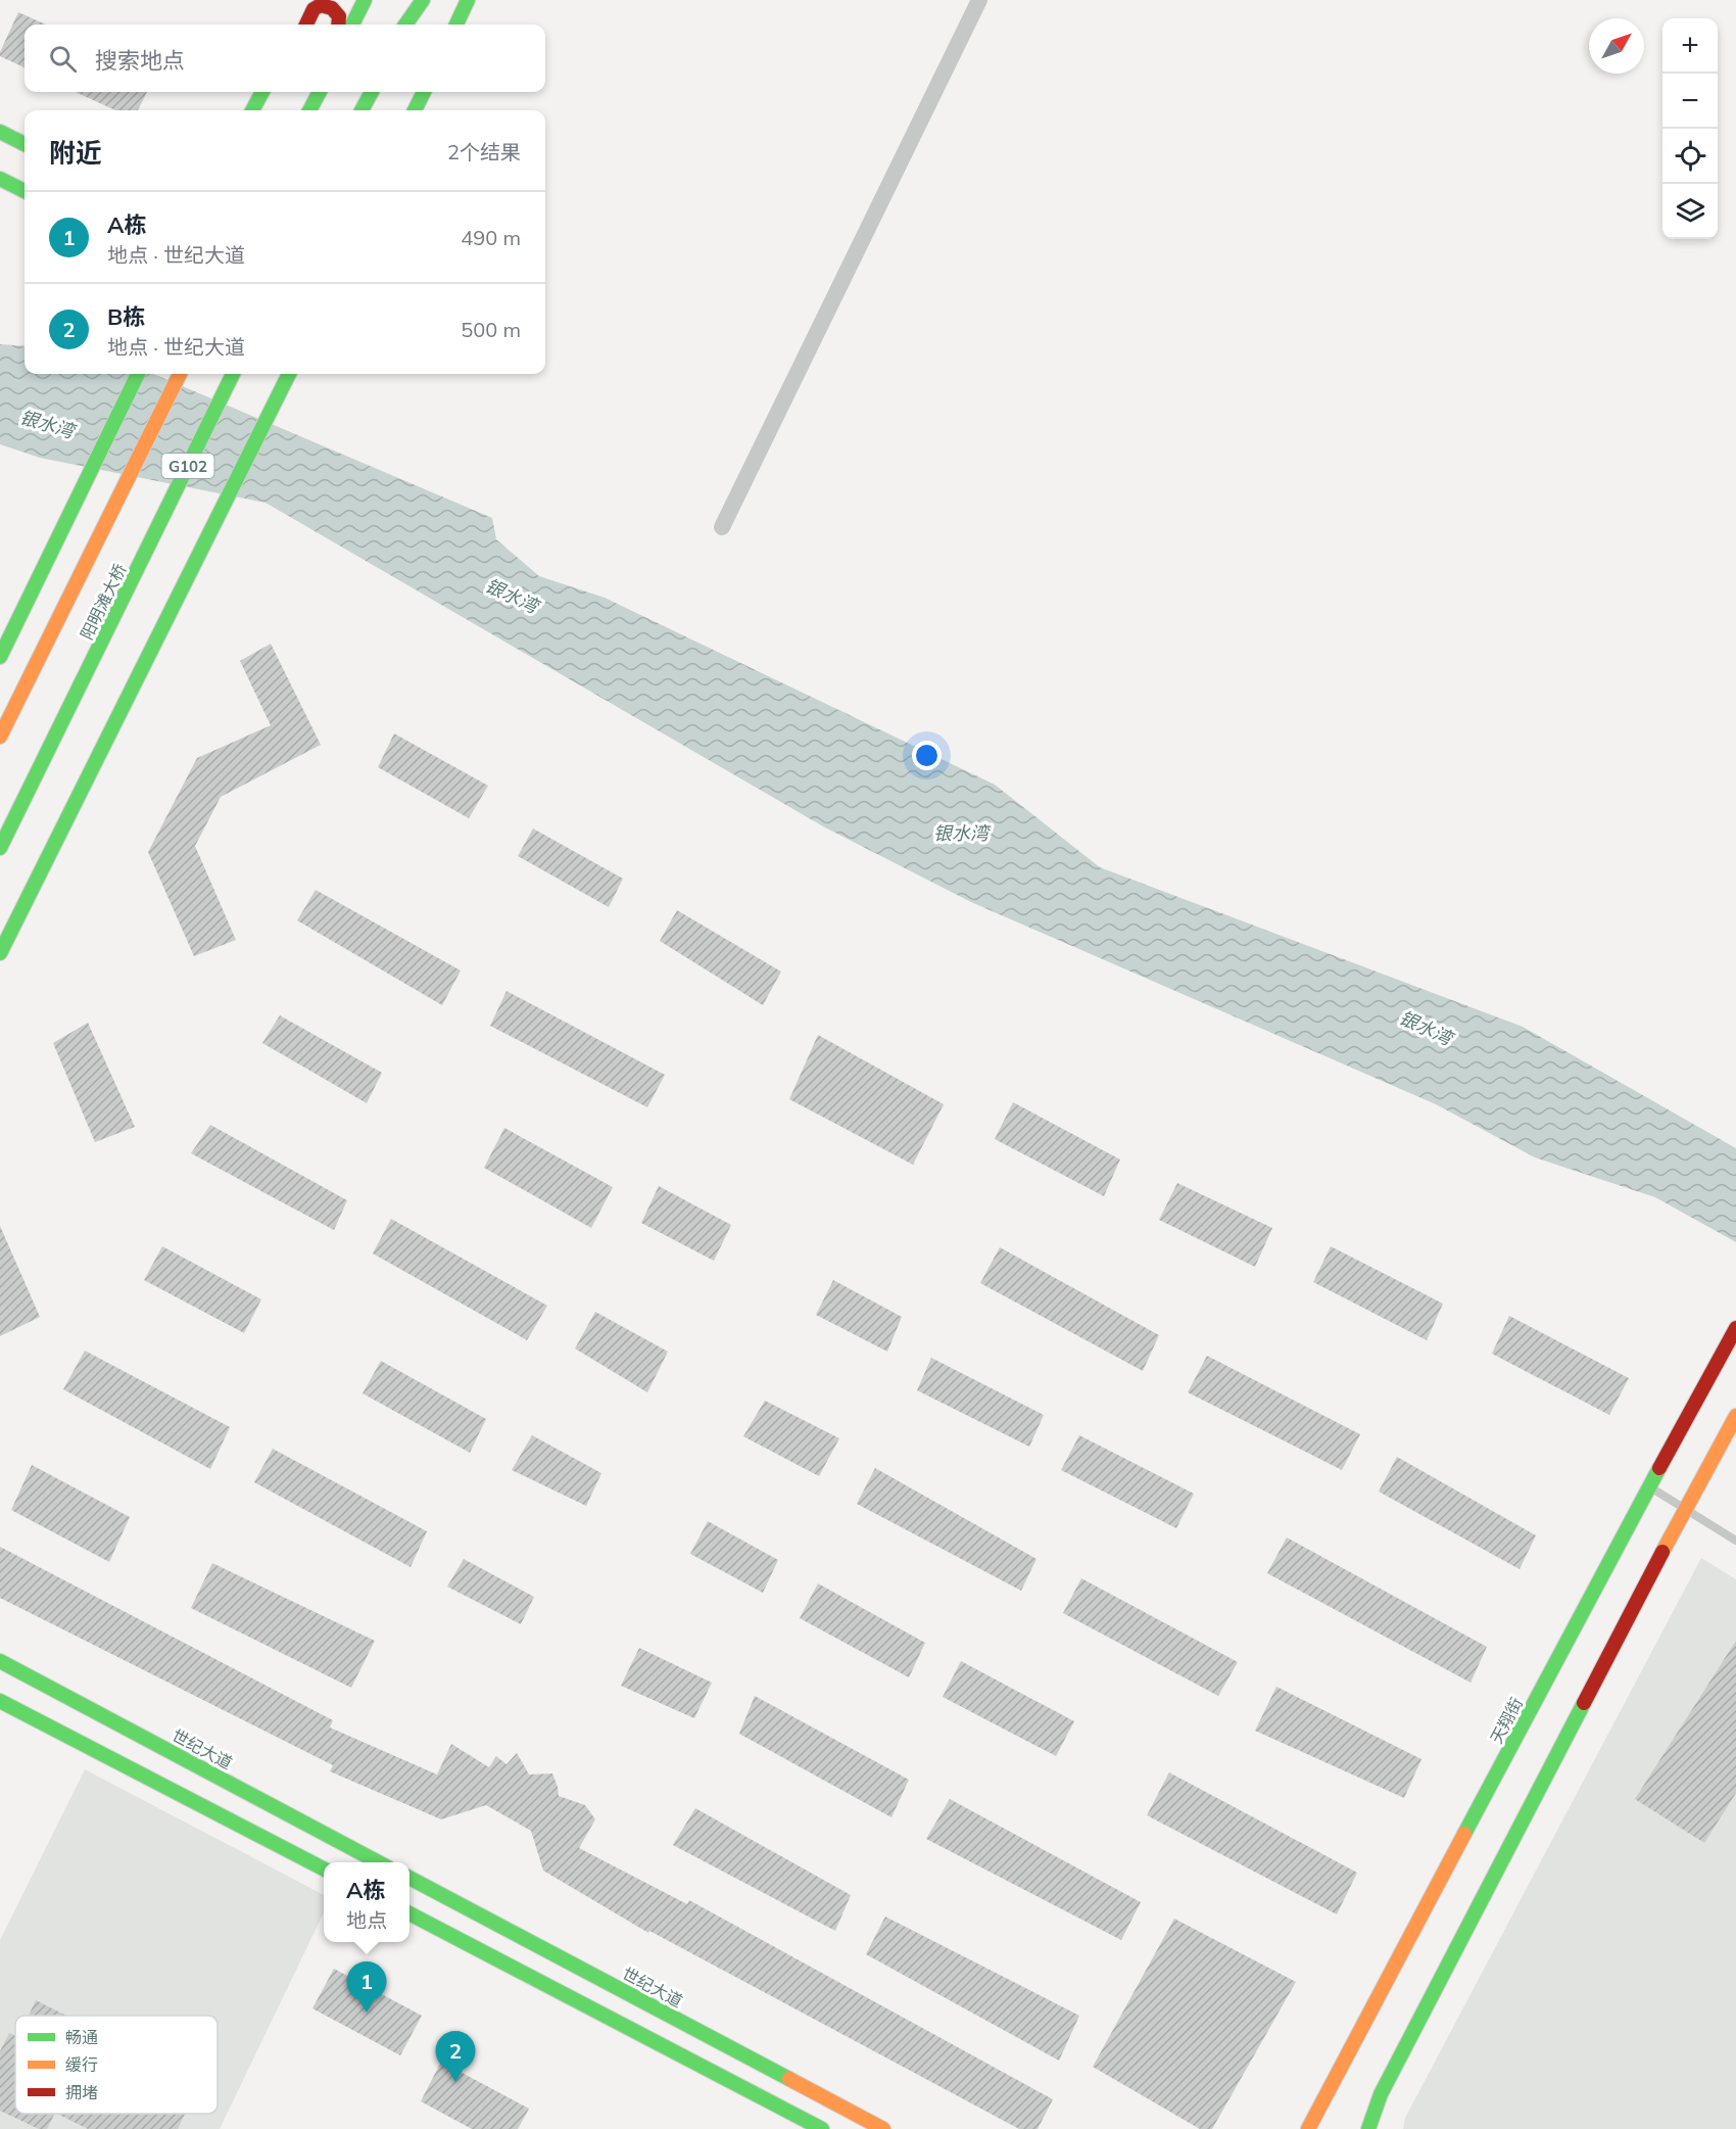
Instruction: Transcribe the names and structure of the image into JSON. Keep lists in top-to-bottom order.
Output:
{
  "streets": {
    "main road": [
      "G102",
      "阳明滩大桥",
      "天翔街",
      "世纪大道"
    ]
  },
  "water": ["银水湾"],
  "legend": ["畅通", "缓行", "拥堵"],
  "north": "top right",
  "page": {
    "map_buttons": ["+", "−"],
    "search": "搜索地点",
    "heading": ["附近", "2个结果"],
    "list": [
      {
        "mark": "1",
        "name": "A栋",
        "note": "地点 · 世纪大道",
        "value": "490 m"
      },
      {
        "mark": "2",
        "name": "B栋",
        "note": "地点 · 世纪大道",
        "value": "500 m"
      }
    ],
    "popup": ["A栋", "地点"],
    "pins": ["1", "2"]
  }
}
